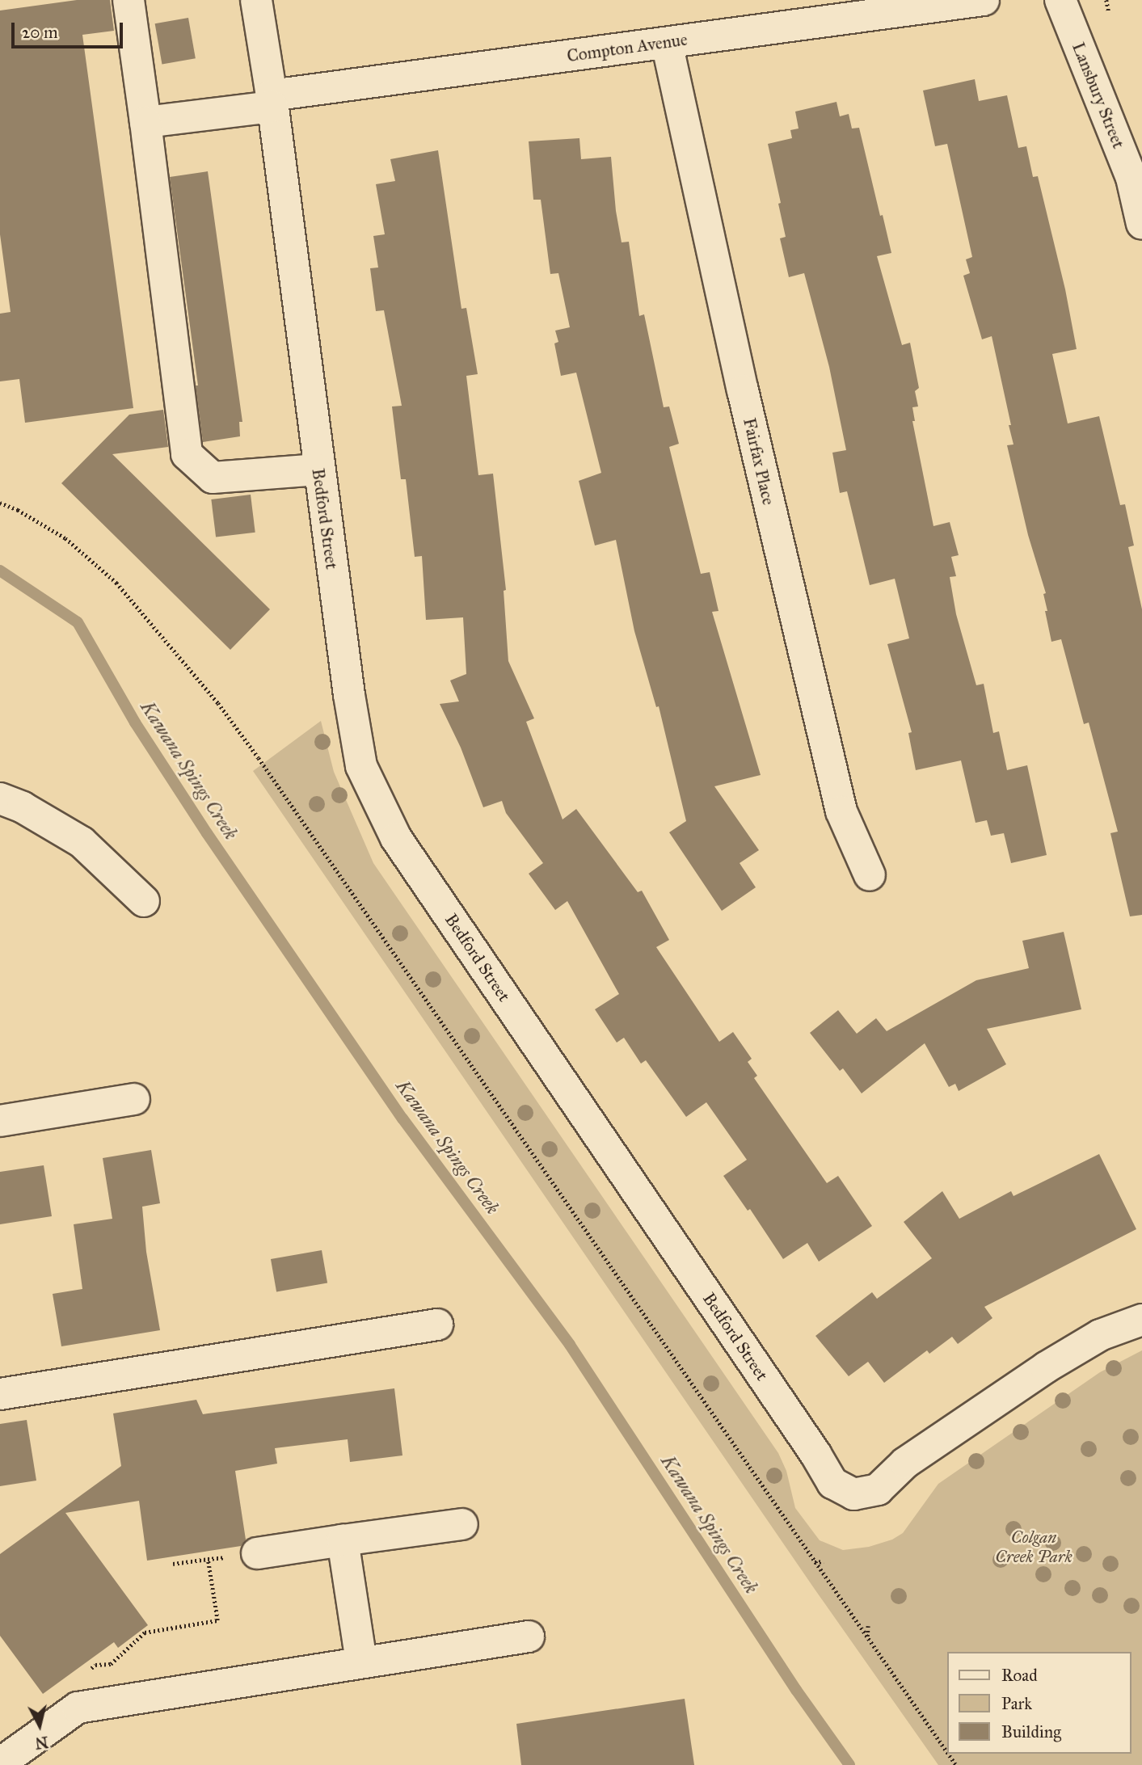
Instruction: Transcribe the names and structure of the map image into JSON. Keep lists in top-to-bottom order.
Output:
{
  "streets": {
    "street": [
      "Compton Avenue",
      "Lansbury Street",
      "Fairfax Place",
      "Bedford Street"
    ]
  },
  "crossings": [
    ["Compton Avenue", "Fairfax Place"],
    ["Compton Avenue", "Bedford Street"]
  ],
  "water": ["Kawana Spings Creek"],
  "parks": ["Colgan Creek Park"],
  "legend": ["Road", "Park", "Building"],
  "scale_bar": "20 m",
  "north": "bottom"
}
